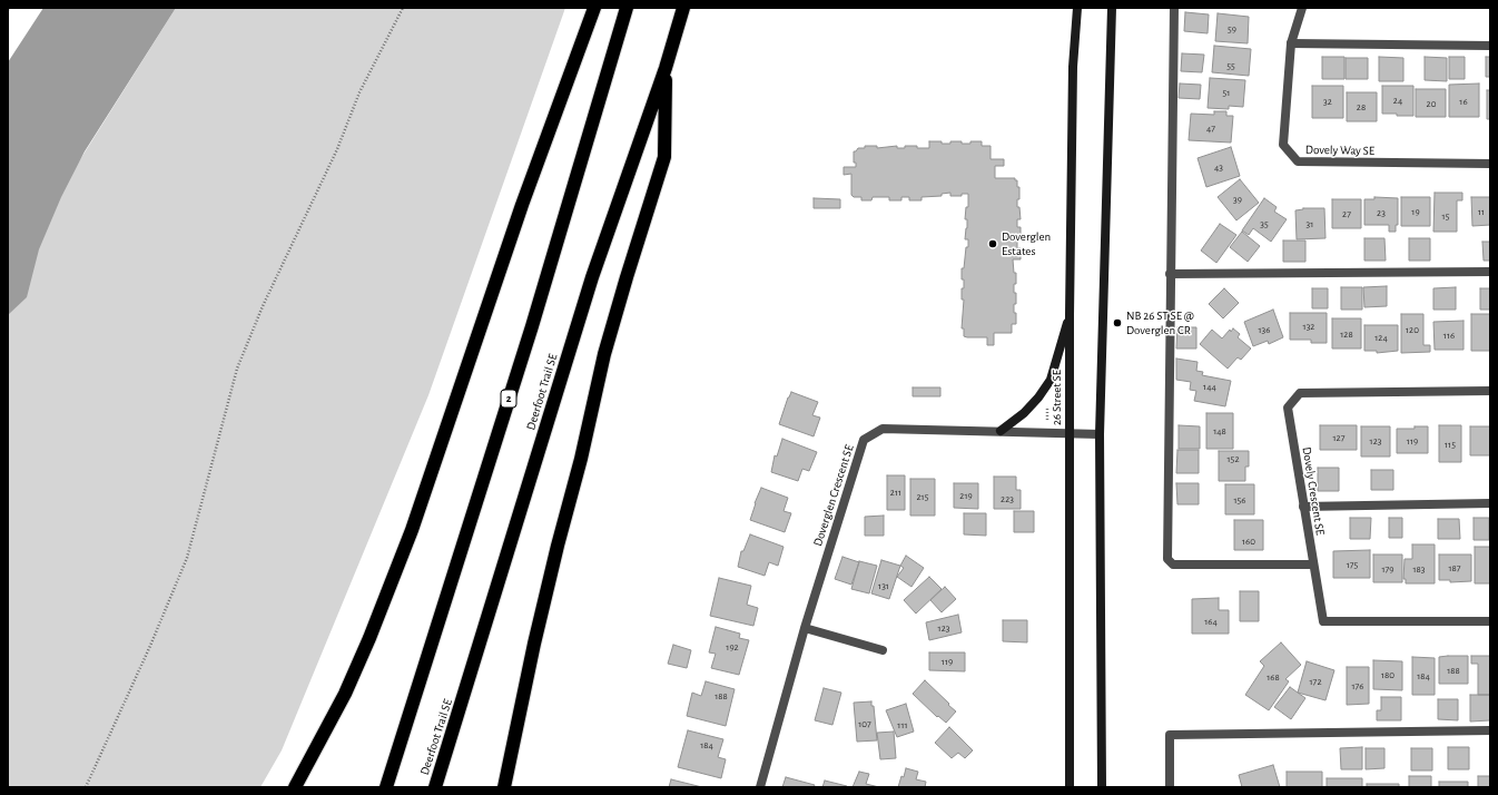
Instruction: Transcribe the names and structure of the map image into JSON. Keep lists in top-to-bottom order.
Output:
{
  "streets": {
    "highway": ["Deerfoot Trail SE", "2"],
    "street": [
      "Dovely Way SE",
      "26 Street SE",
      "Dovely Crescent SE",
      "Doverglen Crescent SE"
    ]
  },
  "crossings": [
    ["26 Street SE", "Doverglen Crescent SE"]
  ],
  "places": ["Doverglen Estates", "NB 26 ST SE @ Doverglen CR"],
  "house_numbers": [
    "59",
    "55",
    "51",
    "24",
    "32",
    "16",
    "20",
    "28",
    "47",
    "43",
    "39",
    "19",
    "11",
    "23",
    "27",
    "15",
    "35",
    "31",
    "132",
    "136",
    "120",
    "128",
    "116",
    "124",
    "144",
    "148",
    "127",
    "123",
    "119",
    "115",
    "152",
    "211",
    "219",
    "215",
    "223",
    "156",
    "160",
    "175",
    "187",
    "179",
    "183",
    "131",
    "164",
    "123",
    "192",
    "119",
    "188",
    "180",
    "184",
    "168",
    "172",
    "176",
    "188",
    "107",
    "111",
    "184"
  ]
}
